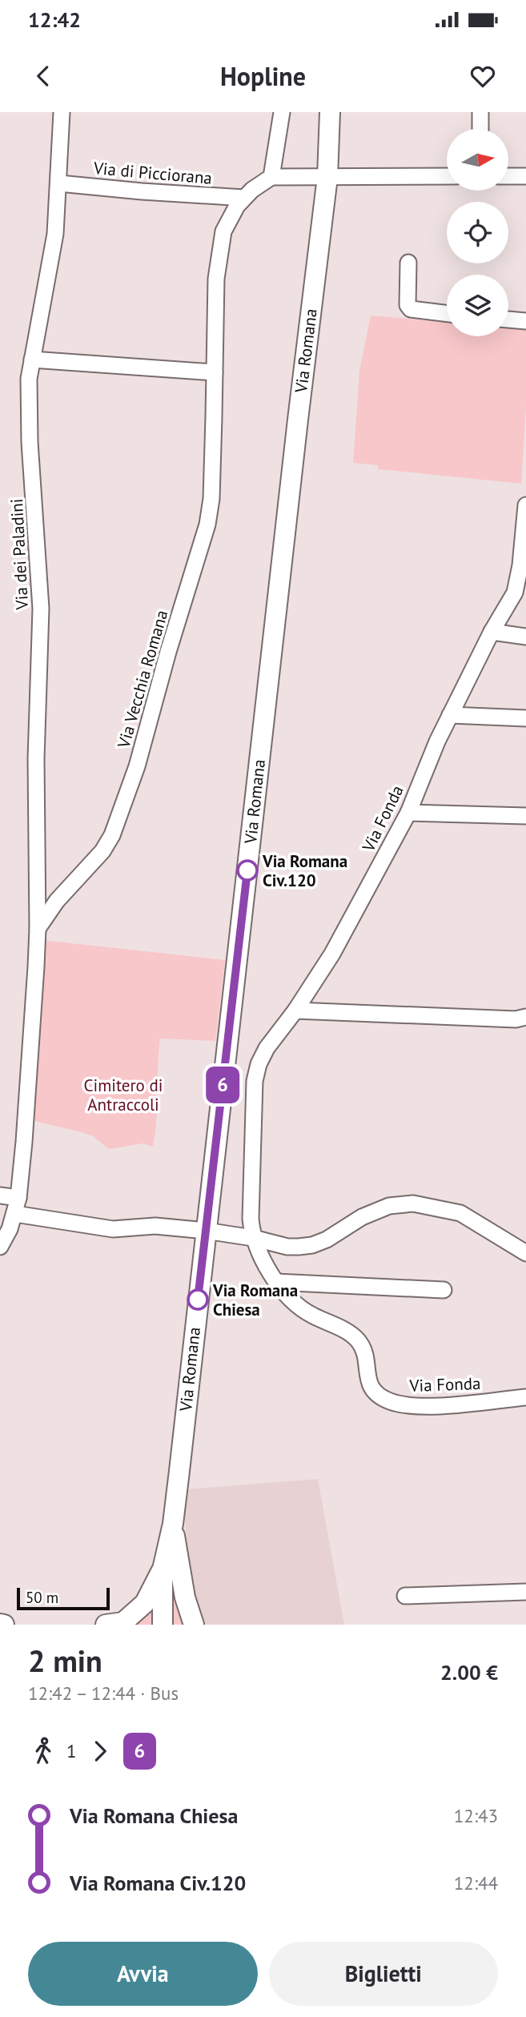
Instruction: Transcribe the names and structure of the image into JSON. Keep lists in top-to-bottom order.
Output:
{
  "streets": {
    "main road": ["Via Romana"],
    "street": [
      "Via di Picciorana",
      "Via dei Paladini",
      "Via Vecchia Romana",
      "Via Fonda"
    ]
  },
  "crossings": [
    ["Via di Picciorana", "Via dei Paladini"],
    ["Via di Picciorana", "Via Vecchia Romana"],
    ["Via dei Paladini", "Via Vecchia Romana"]
  ],
  "parks": ["Cimitero di Antraccoli"],
  "places": ["Via Romana Civ.120", "Via Romana Chiesa"],
  "lines": ["bus line 6"],
  "scale_bar": "50 m",
  "north": "right",
  "page": {
    "status": "12:42",
    "header": "Hopline",
    "on_map": "6",
    "scale": "50 m",
    "heading": ["2 min", "12:42 – 12:44 · Bus", "2.00 €"],
    "legs": ["1", "6"],
    "list": [
      {
        "name": "Via Romana Chiesa",
        "value": "12:43"
      },
      {
        "name": "Via Romana Civ.120",
        "value": "12:44"
      }
    ],
    "buttons": ["Avvia", "Biglietti"]
  }
}
